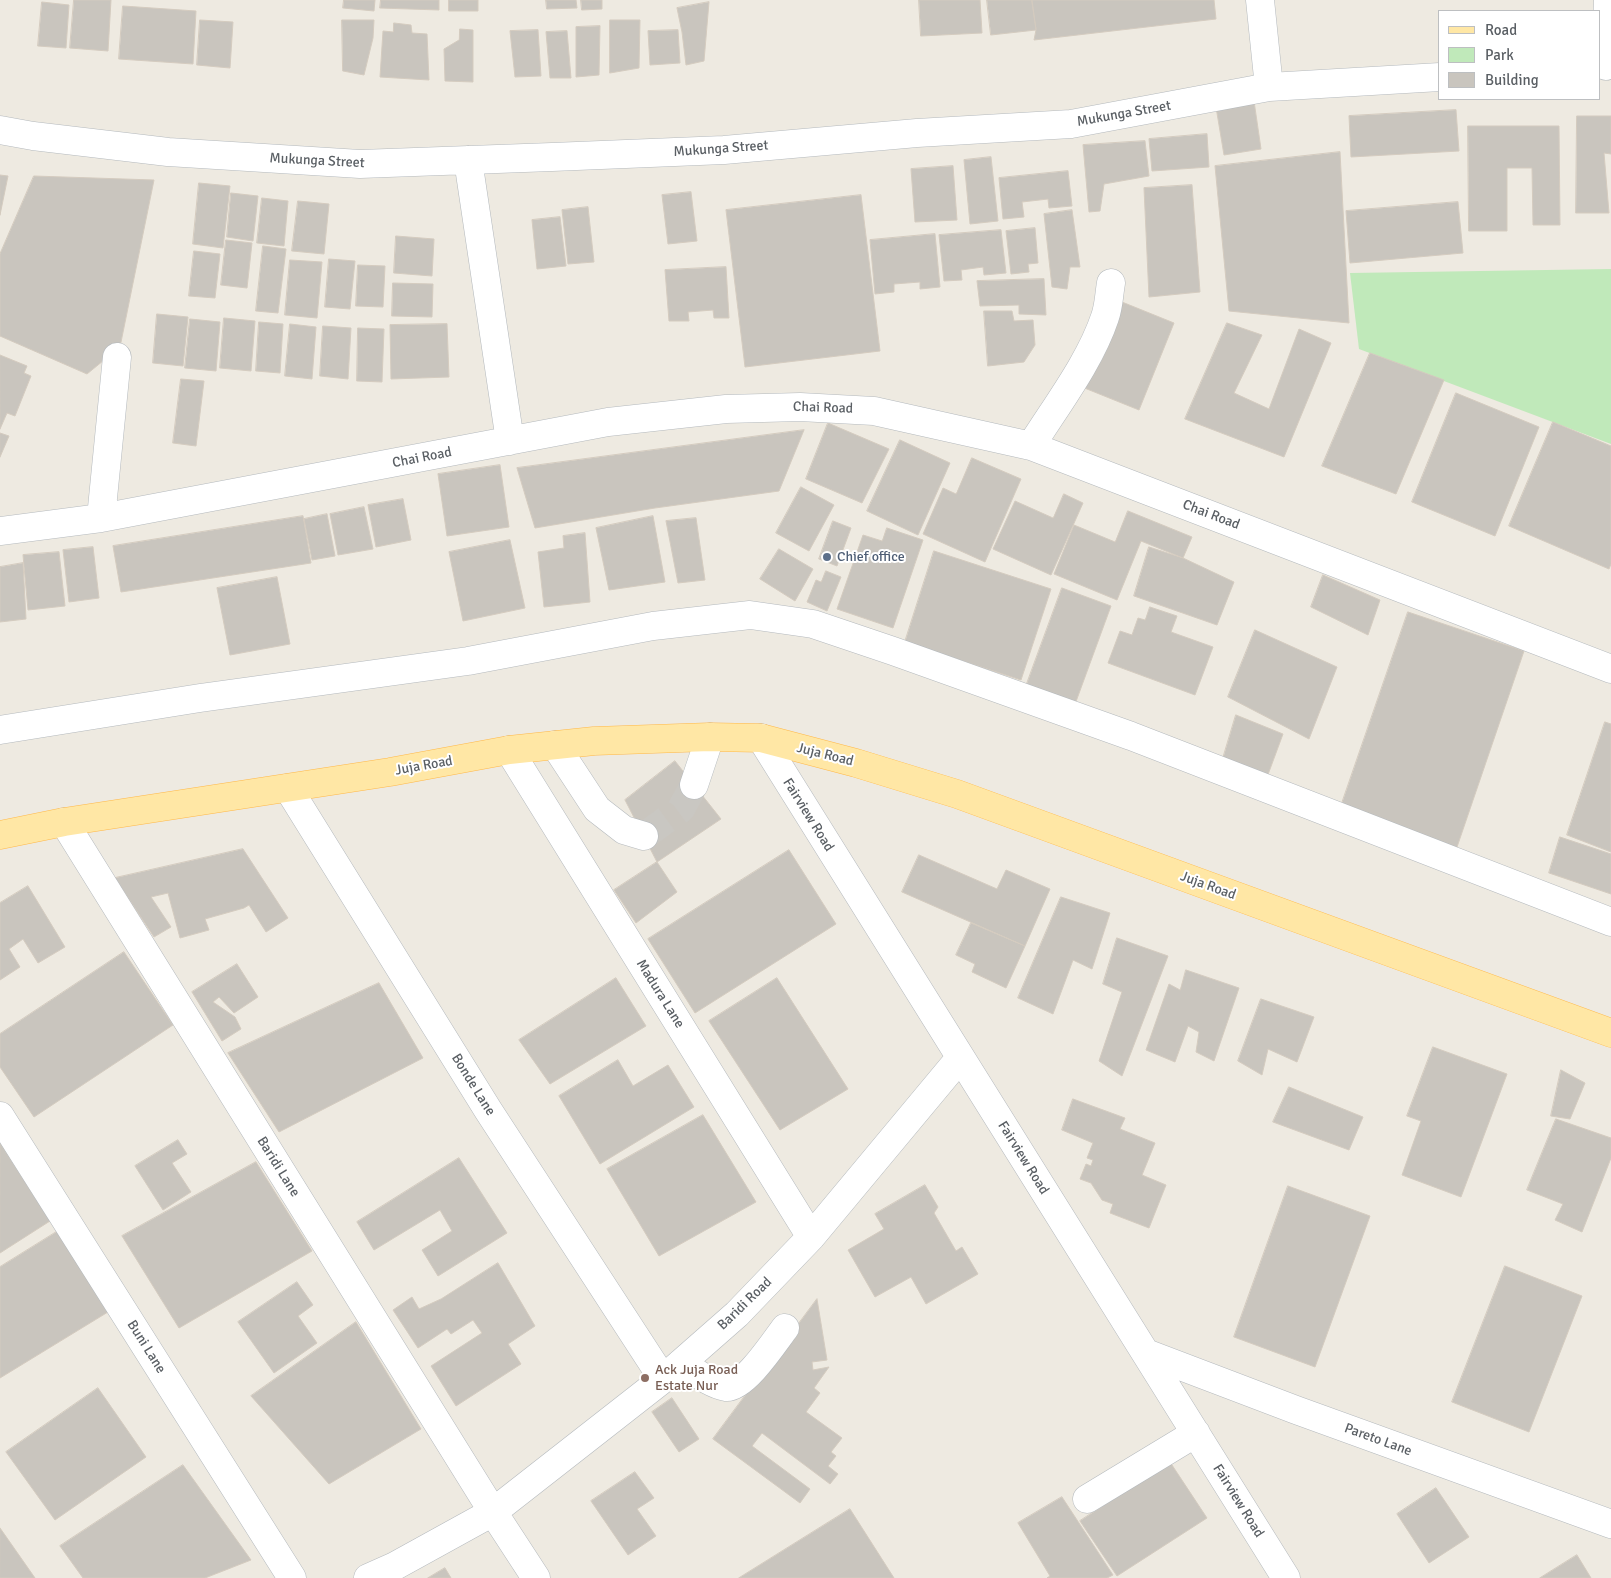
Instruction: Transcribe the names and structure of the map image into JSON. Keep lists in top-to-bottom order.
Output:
{
  "streets": {
    "main road": ["Juja Road"],
    "street": [
      "Mukunga Street",
      "Chai Road",
      "Fairview Road",
      "Madura Lane",
      "Bonde Lane",
      "Baridi Lane",
      "Baridi Road",
      "Buni Lane",
      "Pareto Lane"
    ]
  },
  "crossings": [
    ["Juja Road", "Fairview Road"],
    ["Juja Road", "Madura Lane"],
    ["Juja Road", "Bonde Lane"],
    ["Juja Road", "Baridi Lane"],
    ["Fairview Road", "Baridi Road"],
    ["Fairview Road", "Pareto Lane"],
    ["Madura Lane", "Baridi Road"],
    ["Bonde Lane", "Baridi Road"],
    ["Baridi Lane", "Baridi Road"]
  ],
  "places": ["Chief office", "Ack Juja Road Estate Nur"],
  "legend": ["Road", "Park", "Building"]
}
